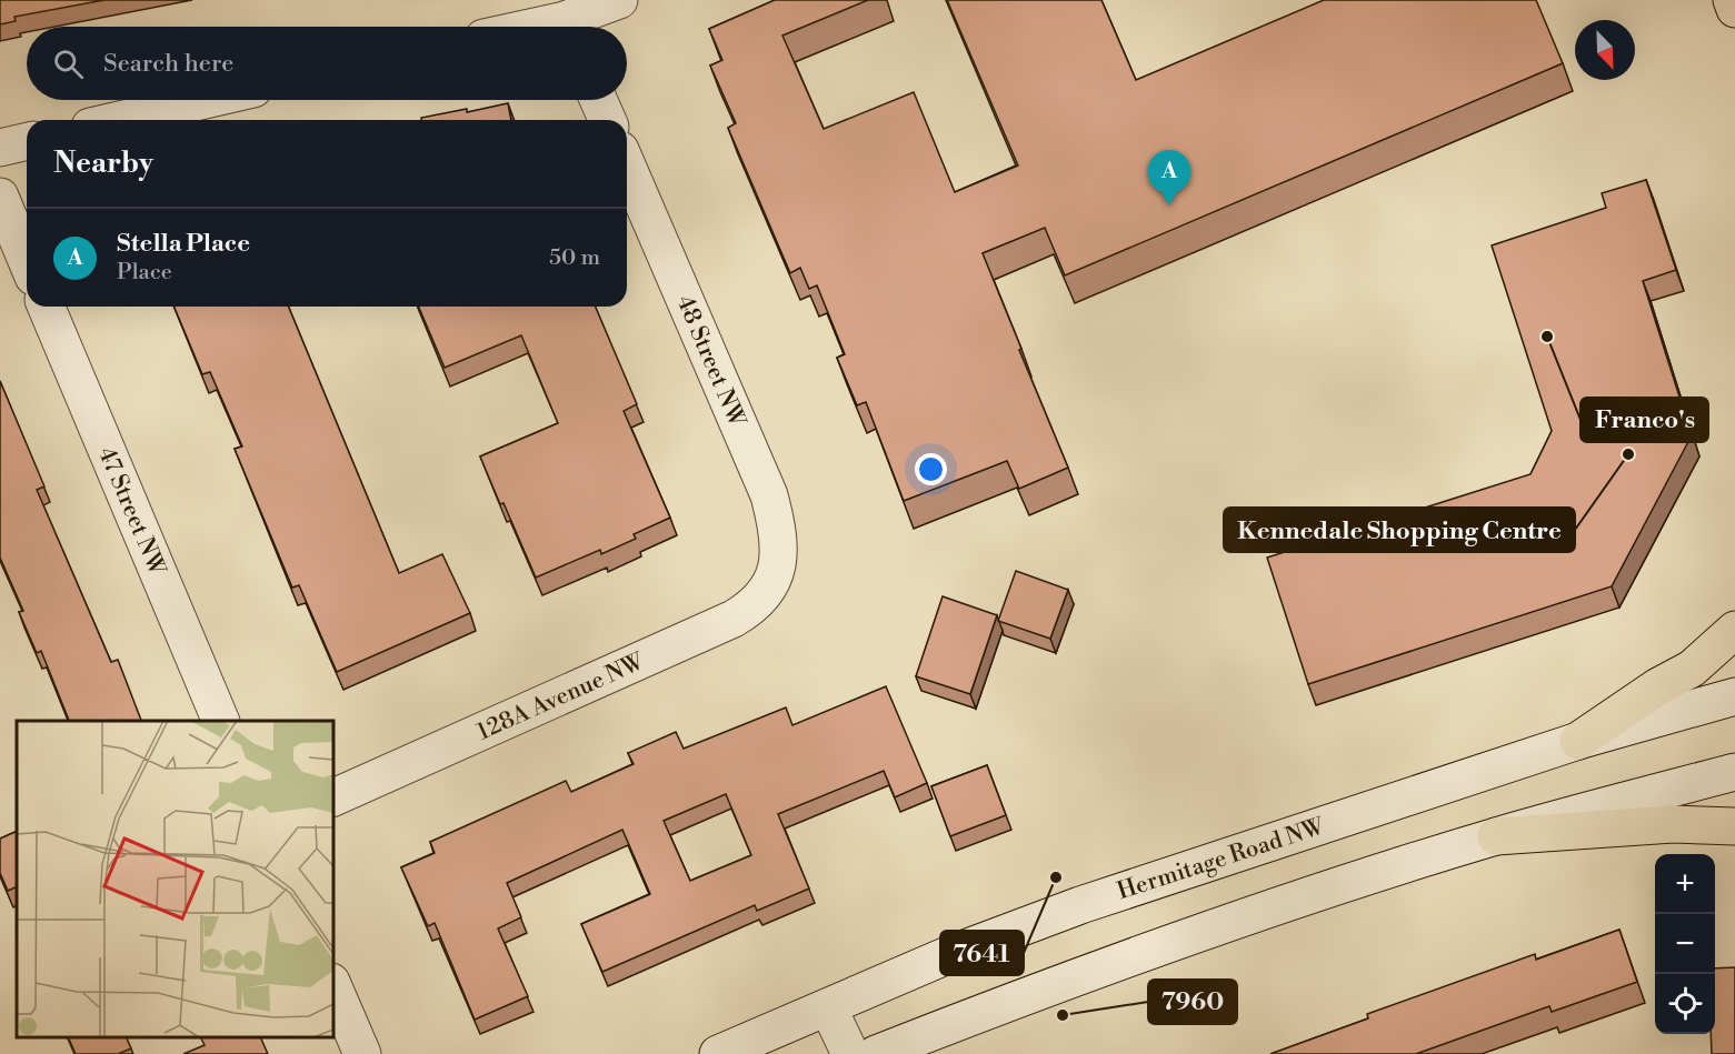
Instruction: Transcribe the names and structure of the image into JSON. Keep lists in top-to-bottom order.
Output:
{
  "streets": {
    "street": [
      "48 Street NW",
      "47 Street NW",
      "128A Avenue NW",
      "Hermitage Road NW"
    ]
  },
  "crossings": [
    ["48 Street NW", "128A Avenue NW"]
  ],
  "places": [
    "Franco's",
    "Kennedale Shopping Centre",
    "7641",
    "7960"
  ],
  "north": "bottom right",
  "page": {
    "search": "Search here",
    "heading": "Nearby",
    "pins": "A",
    "list": [
      {
        "mark": "A",
        "name": "Stella Place",
        "note": "Place",
        "value": "50 m"
      }
    ],
    "map_buttons": ["+", "−"]
  }
}
